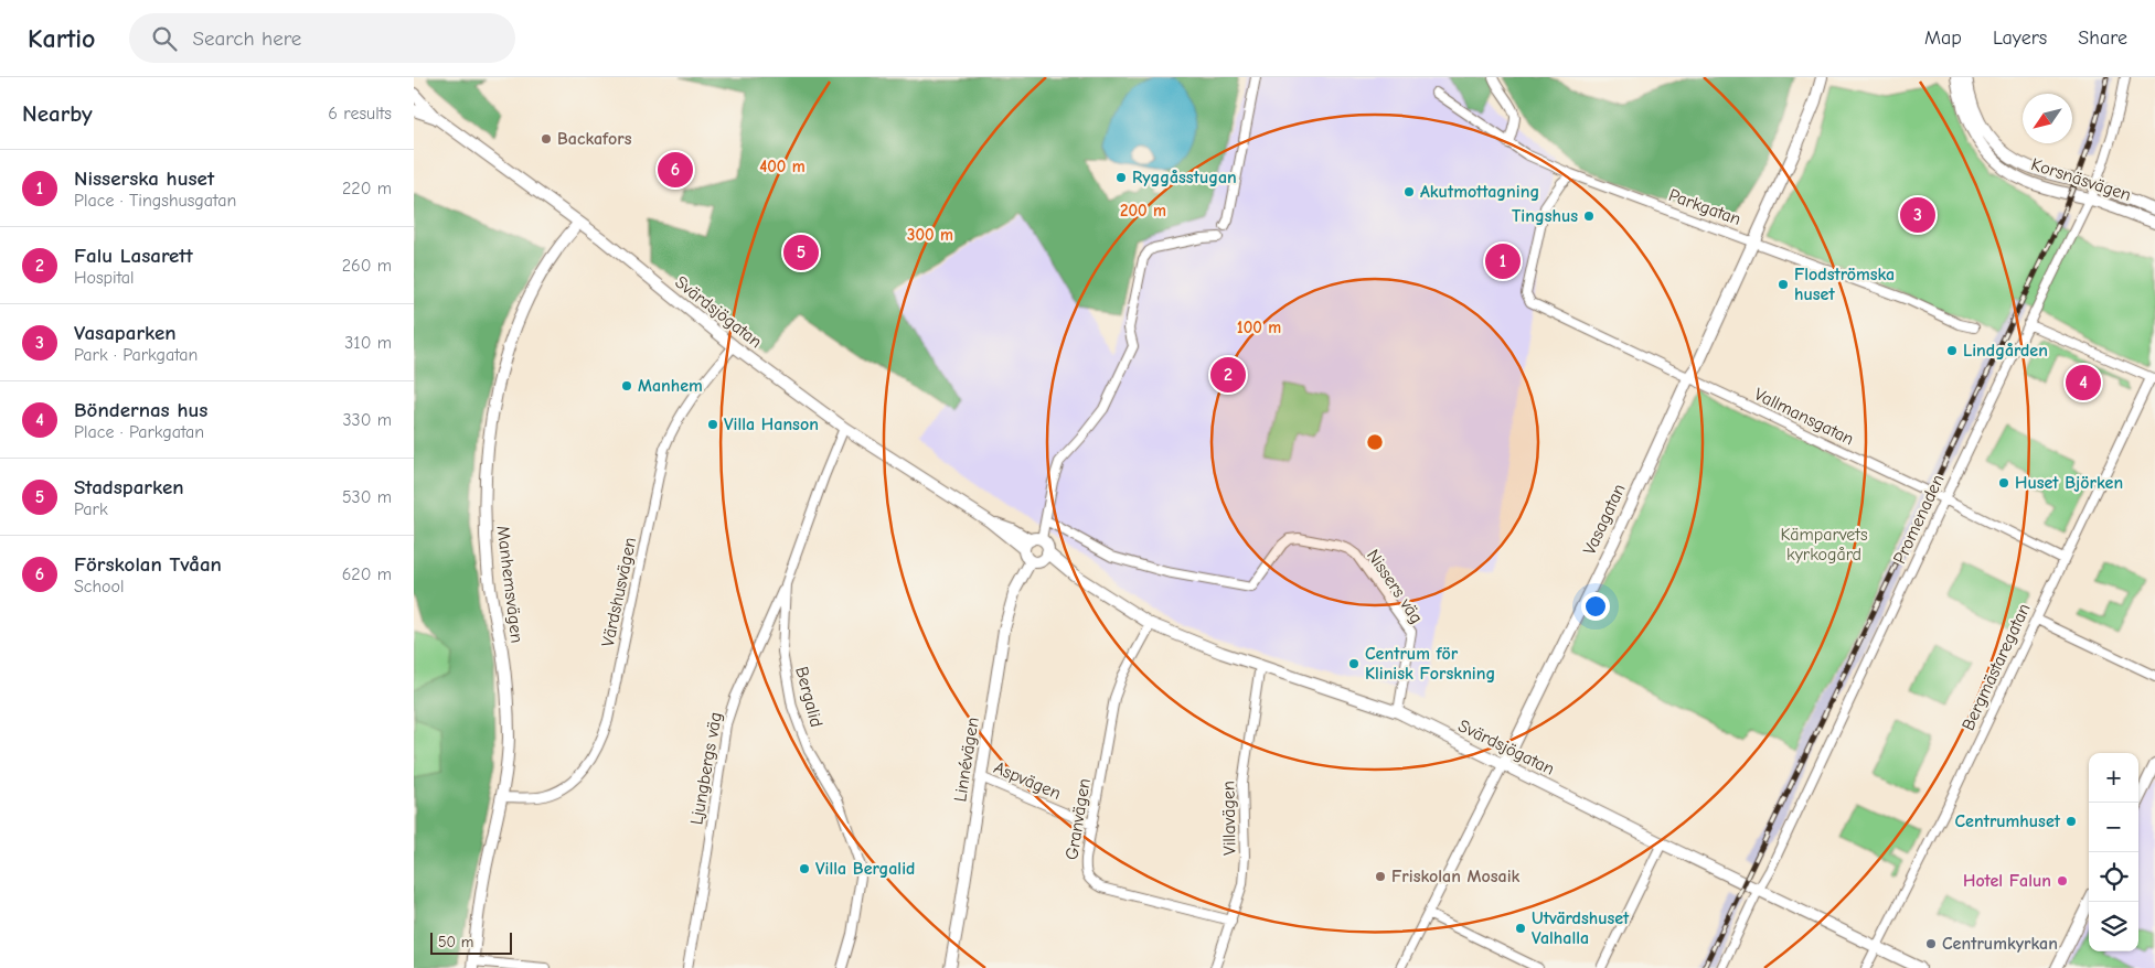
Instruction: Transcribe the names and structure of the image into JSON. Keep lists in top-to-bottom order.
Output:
{
  "streets": {
    "street": [
      "Korsnäsvägen",
      "Parkgatan",
      "Svärdsjögatan",
      "Vallmansgatan",
      "Vasagatan",
      "Promenaden",
      "Manhemsvägen",
      "Nissers väg",
      "Värdshusvägen",
      "Bergmästaregatan",
      "Bergalid",
      "Linnévägen",
      "Ljungbergs väg",
      "Aspvägen",
      "Villavägen",
      "Granvägen"
    ]
  },
  "crossings": [
    ["Korsnäsvägen", "Promenaden"],
    ["Parkgatan", "Vallmansgatan"],
    ["Parkgatan", "Vasagatan"],
    ["Svärdsjögatan", "Vasagatan"],
    ["Svärdsjögatan", "Promenaden"],
    ["Svärdsjögatan", "Manhemsvägen"],
    ["Svärdsjögatan", "Nissers väg"],
    ["Svärdsjögatan", "Värdshusvägen"],
    ["Svärdsjögatan", "Bergmästaregatan"],
    ["Svärdsjögatan", "Bergalid"],
    ["Svärdsjögatan", "Linnévägen"],
    ["Svärdsjögatan", "Villavägen"],
    ["Svärdsjögatan", "Granvägen"],
    ["Vallmansgatan", "Vasagatan"],
    ["Vallmansgatan", "Promenaden"],
    ["Vallmansgatan", "Bergmästaregatan"],
    ["Manhemsvägen", "Värdshusvägen"],
    ["Bergalid", "Ljungbergs väg"],
    ["Linnévägen", "Aspvägen"],
    ["Aspvägen", "Granvägen"],
    ["Villavägen", "Granvägen"]
  ],
  "parks": ["Kämparvets kyrkogård"],
  "places": [
    "Backafors",
    "Ryggåsstugan",
    "Akutmottagning",
    "Tingshus",
    "Flodströmska huset",
    "Lindgården",
    "Manhem",
    "Villa Hanson",
    "Huset Björken",
    "Centrum för Klinisk Forskning",
    "Centrumhuset",
    "Villa Bergalid",
    "Friskolan Mosaik",
    "Hotel Falun",
    "Utvärdshuset Valhalla",
    "Centrumkyrkan"
  ],
  "scale_bar": "50 m",
  "north": "bottom left",
  "page": {
    "header": "Kartio",
    "search": "Search here",
    "nav": ["Map", "Layers", "Share"],
    "heading": ["Nearby", "6 results"],
    "list": [
      {
        "mark": "1",
        "name": "Nisserska huset",
        "note": "Place · Tingshusgatan",
        "value": "220 m"
      },
      {
        "mark": "2",
        "name": "Falu Lasarett",
        "note": "Hospital",
        "value": "260 m"
      },
      {
        "mark": "3",
        "name": "Vasaparken",
        "note": "Park · Parkgatan",
        "value": "310 m"
      },
      {
        "mark": "4",
        "name": "Böndernas hus",
        "note": "Place · Parkgatan",
        "value": "330 m"
      },
      {
        "mark": "5",
        "name": "Stadsparken",
        "note": "Park",
        "value": "530 m"
      },
      {
        "mark": "6",
        "name": "Förskolan Tvåan",
        "note": "School",
        "value": "620 m"
      }
    ],
    "pins": [
      "6",
      "3",
      "5",
      "1",
      "2",
      "4"
    ],
    "map_buttons": ["+", "−"],
    "scale": "50 m"
  },
  "rings": [
    "400 m",
    "200 m",
    "300 m",
    "100 m"
  ]
}
